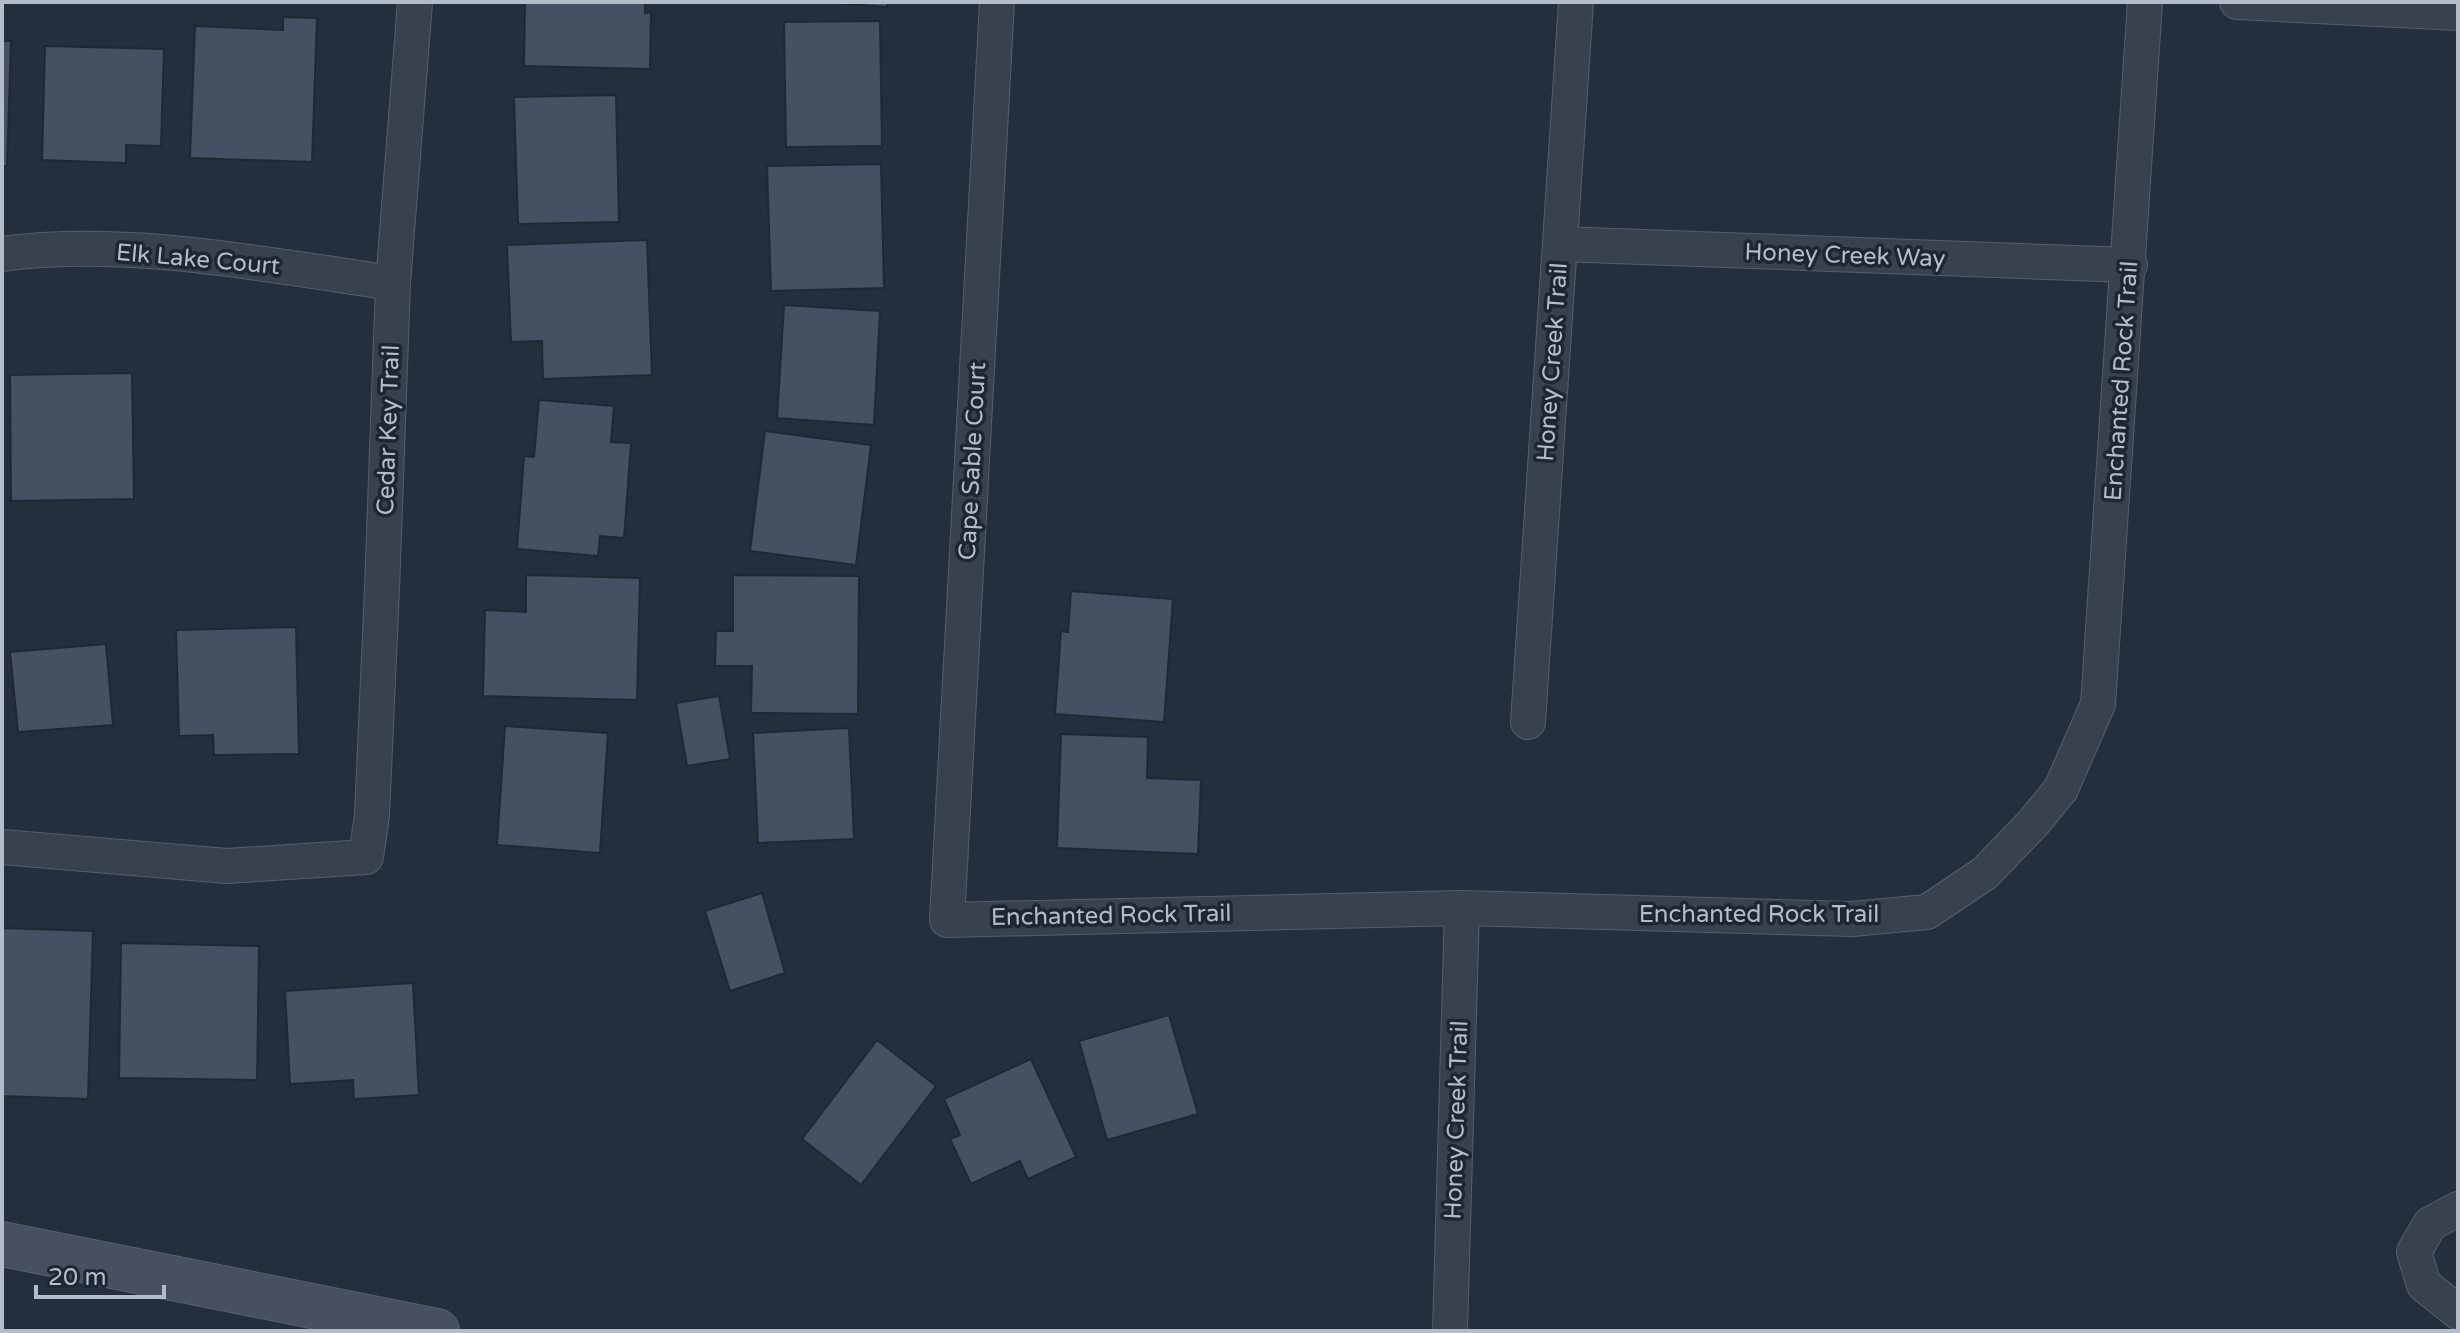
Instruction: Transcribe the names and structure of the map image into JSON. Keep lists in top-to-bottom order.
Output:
{
  "streets": {
    "street": [
      "Honey Creek Way",
      "Elk Lake Court",
      "Honey Creek Trail",
      "Enchanted Rock Trail",
      "Cedar Key Trail",
      "Cape Sable Court"
    ]
  },
  "crossings": [
    ["Honey Creek Way", "Honey Creek Trail"],
    ["Honey Creek Way", "Enchanted Rock Trail"],
    ["Elk Lake Court", "Cedar Key Trail"],
    ["Honey Creek Trail", "Enchanted Rock Trail"],
    ["Enchanted Rock Trail", "Cape Sable Court"]
  ],
  "scale_bar": "20 m"
}
